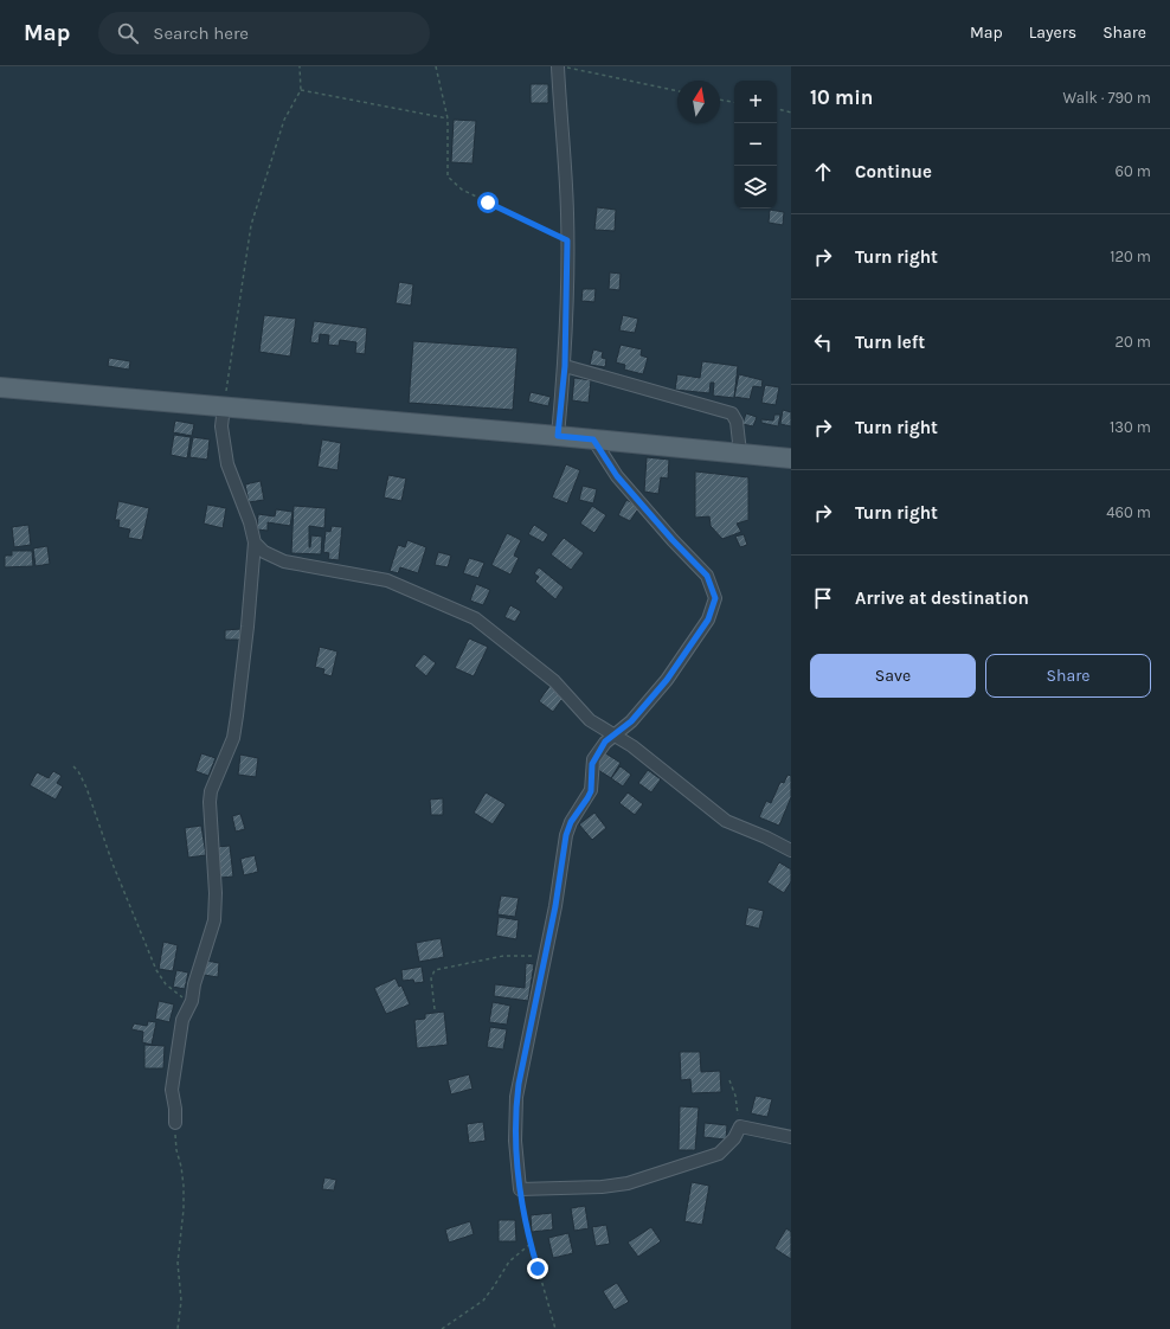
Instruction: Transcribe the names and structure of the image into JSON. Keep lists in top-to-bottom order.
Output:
{
  "north": "top",
  "page": {
    "header": "Map",
    "search": "Search here",
    "nav": ["Map", "Layers", "Share"],
    "heading": ["10 min", "Walk · 790 m"],
    "map_buttons": ["+", "−"],
    "list": [
      ["Continue", "60 m"],
      ["Turn right", "120 m"],
      ["Turn left", "20 m"],
      ["Turn right", "130 m"],
      ["Turn right", "460 m"],
      "Arrive at destination"
    ],
    "buttons": ["Save", "Share"]
  }
}
